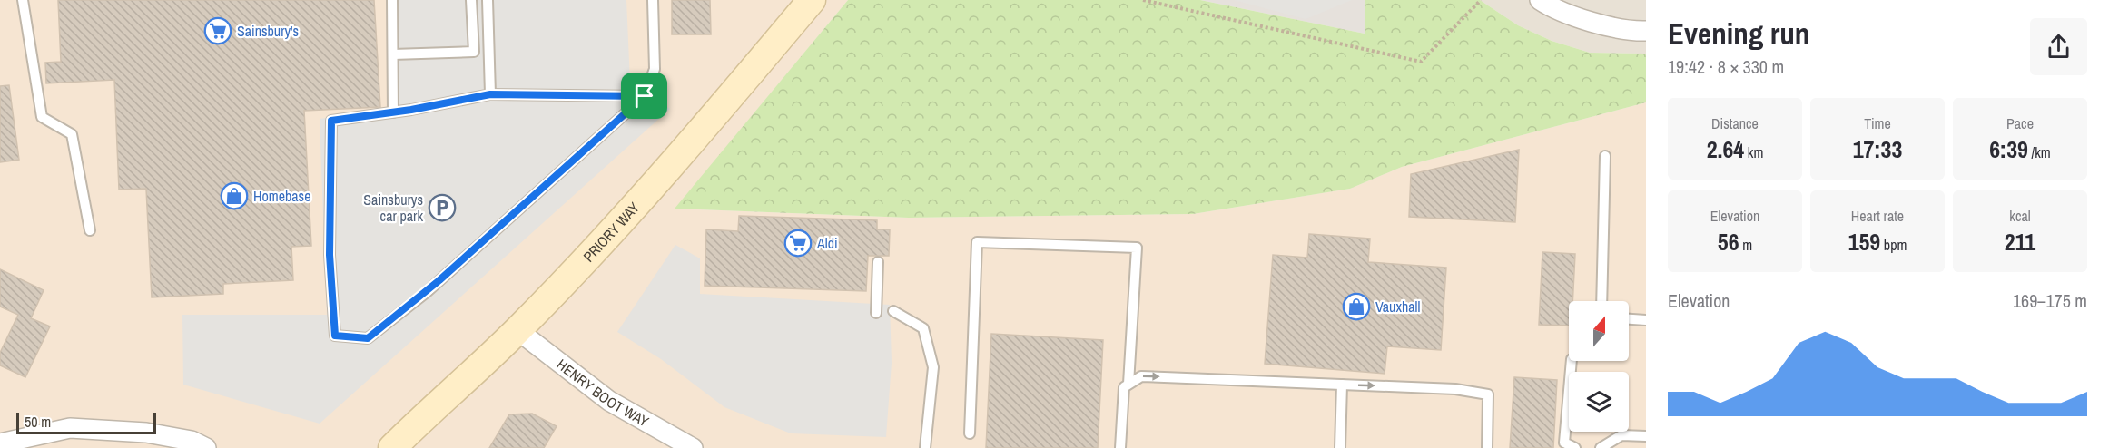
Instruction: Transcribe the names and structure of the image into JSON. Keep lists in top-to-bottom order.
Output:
{
  "streets": {
    "street": ["PRIORY WAY", "HENRY BOOT WAY"]
  },
  "crossings": [
    ["PRIORY WAY", "HENRY BOOT WAY"]
  ],
  "places": {
    "supermarket": ["Sainsbury's", "Aldi"],
    "shop": ["Homebase", "Vauxhall"],
    "parking": ["Sainsburys car park"]
  },
  "scale_bar": "50 m",
  "north": "top",
  "page": {
    "heading": ["Evening run", "19:42 · 8 × 330 m"],
    "stats": [
      ["Distance", "2.64 km"],
      ["Time", "17:33"],
      ["Pace", "6:39 /km"],
      ["Elevation", "56 m"],
      ["Heart rate", "159 bpm"],
      ["kcal", "211"]
    ],
    "chart": ["Elevation", "169–175 m"],
    "scale": "50 m"
  }
}
